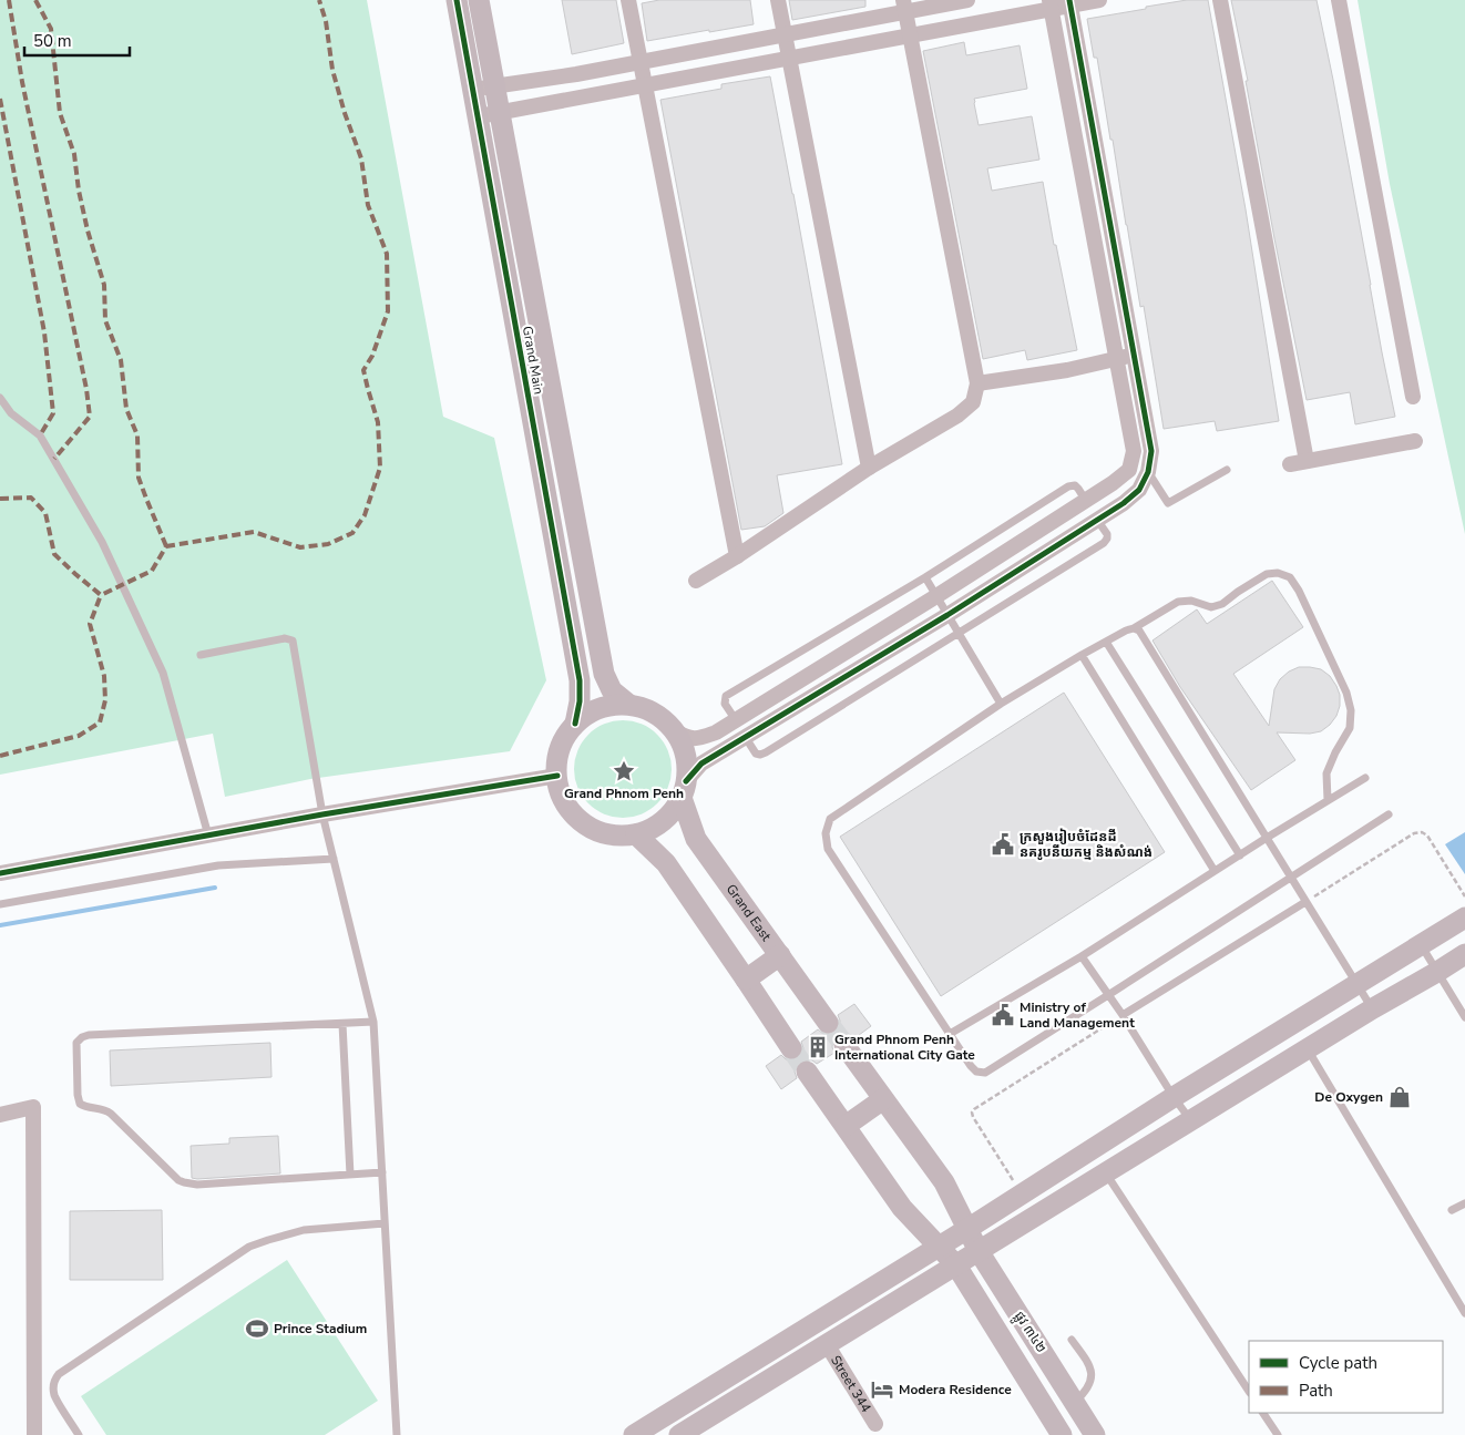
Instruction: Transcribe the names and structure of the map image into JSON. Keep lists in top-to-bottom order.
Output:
{
  "streets": {
    "street": [
      "Grand Main",
      "Grand East",
      "ផ្លូវ ៣៤២",
      "Street 344"
    ]
  },
  "crossings": [
    ["Grand Main", "Grand East"]
  ],
  "places": {
    "place": ["Grand Phnom Penh"],
    "public building": ["ក្រសួងរៀបចំដែនដី នគរូបនីយកម្ម និងសំណង់", "Ministry of Land Management"],
    "building": ["Grand Phnom Penh International City Gate"],
    "shop": ["De Oxygen"],
    "sports": ["Prince Stadium"],
    "hotel": ["Modera Residence"]
  },
  "legend": ["Cycle path", "Path"],
  "scale_bar": "50 m"
}
